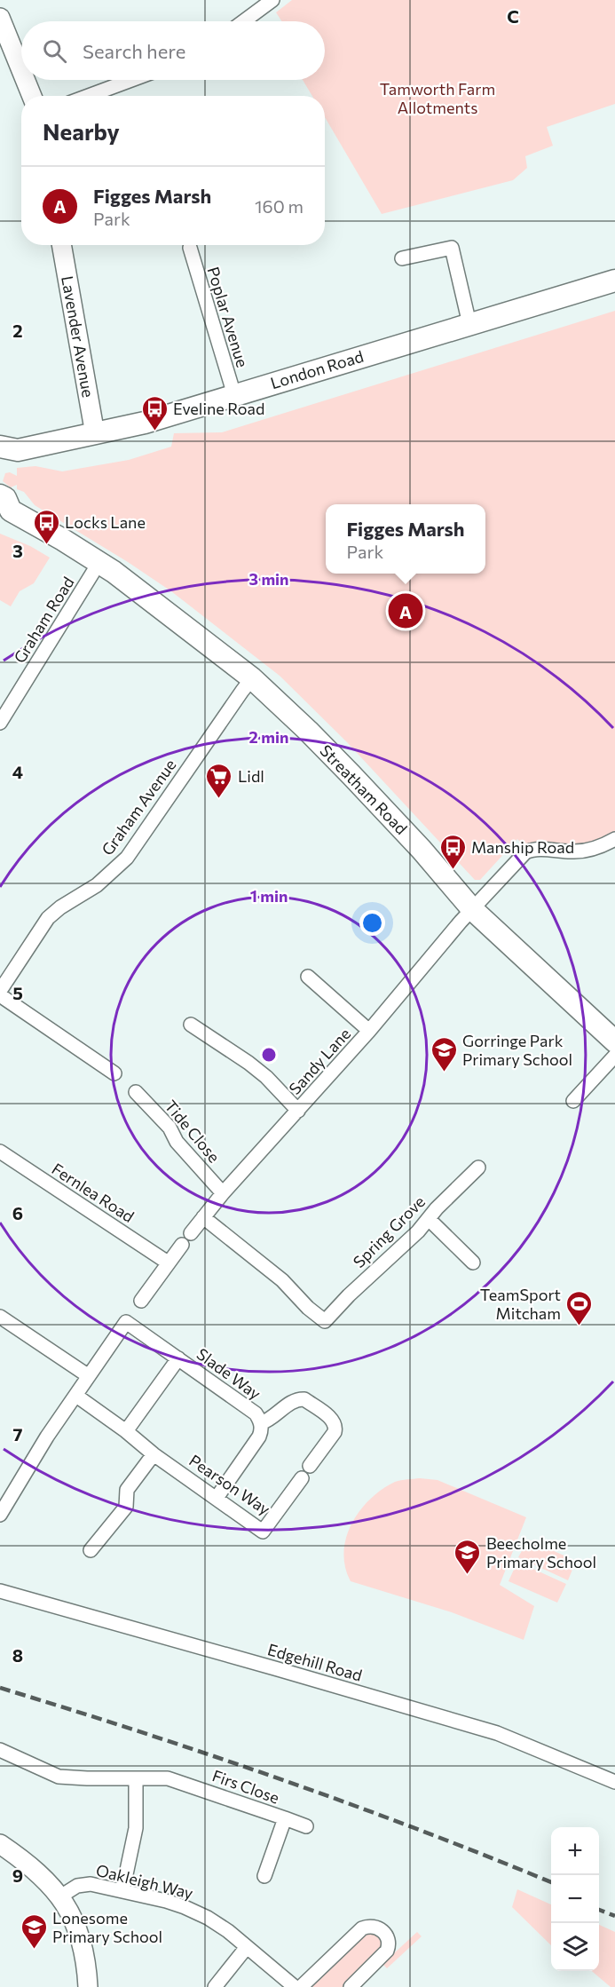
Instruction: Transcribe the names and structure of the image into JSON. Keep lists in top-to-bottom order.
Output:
{
  "streets": {
    "main road": ["London Road", "Streatham Road"],
    "street": [
      "Poplar Avenue",
      "Lavender Avenue",
      "Graham Road",
      "Graham Avenue",
      "Sandy Lane",
      "Tide Close",
      "Fernlea Road",
      "Spring Grove",
      "Slade Way",
      "Pearson Way",
      "Edgehill Road",
      "Firs Close",
      "Oakleigh Way"
    ]
  },
  "crossings": [
    ["Poplar Avenue", "London Road"],
    ["Lavender Avenue", "London Road"],
    ["Graham Road", "Streatham Road"],
    ["Streatham Road", "Graham Avenue"],
    ["Streatham Road", "Sandy Lane"],
    ["Sandy Lane", "Tide Close"],
    ["Sandy Lane", "Spring Grove"],
    ["Slade Way", "Pearson Way"]
  ],
  "parks": ["Tamworth Farm Allotments"],
  "places": {
    "bus stop": ["Eveline Road", "Locks Lane", "Manship Road"],
    "supermarket": ["Lidl"],
    "school or university": ["Gorringe Park Primary School", "Beecholme Primary School", "Lonesome Primary School"],
    "sports": ["TeamSport Mitcham"]
  },
  "page": {
    "search": "Search here",
    "heading": "Nearby",
    "list": [
      {
        "mark": "A",
        "name": "Figges Marsh",
        "note": "Park",
        "value": "160 m"
      }
    ],
    "popup": ["Figges Marsh", "Park"],
    "pins": "A",
    "map_buttons": ["+", "−"]
  },
  "grid": {
    "columns": ["C"],
    "rows": [
      "2",
      "3",
      "4",
      "5",
      "6",
      "7",
      "8",
      "9"
    ]
  },
  "rings": ["3 min", "2 min", "1 min"]
}
